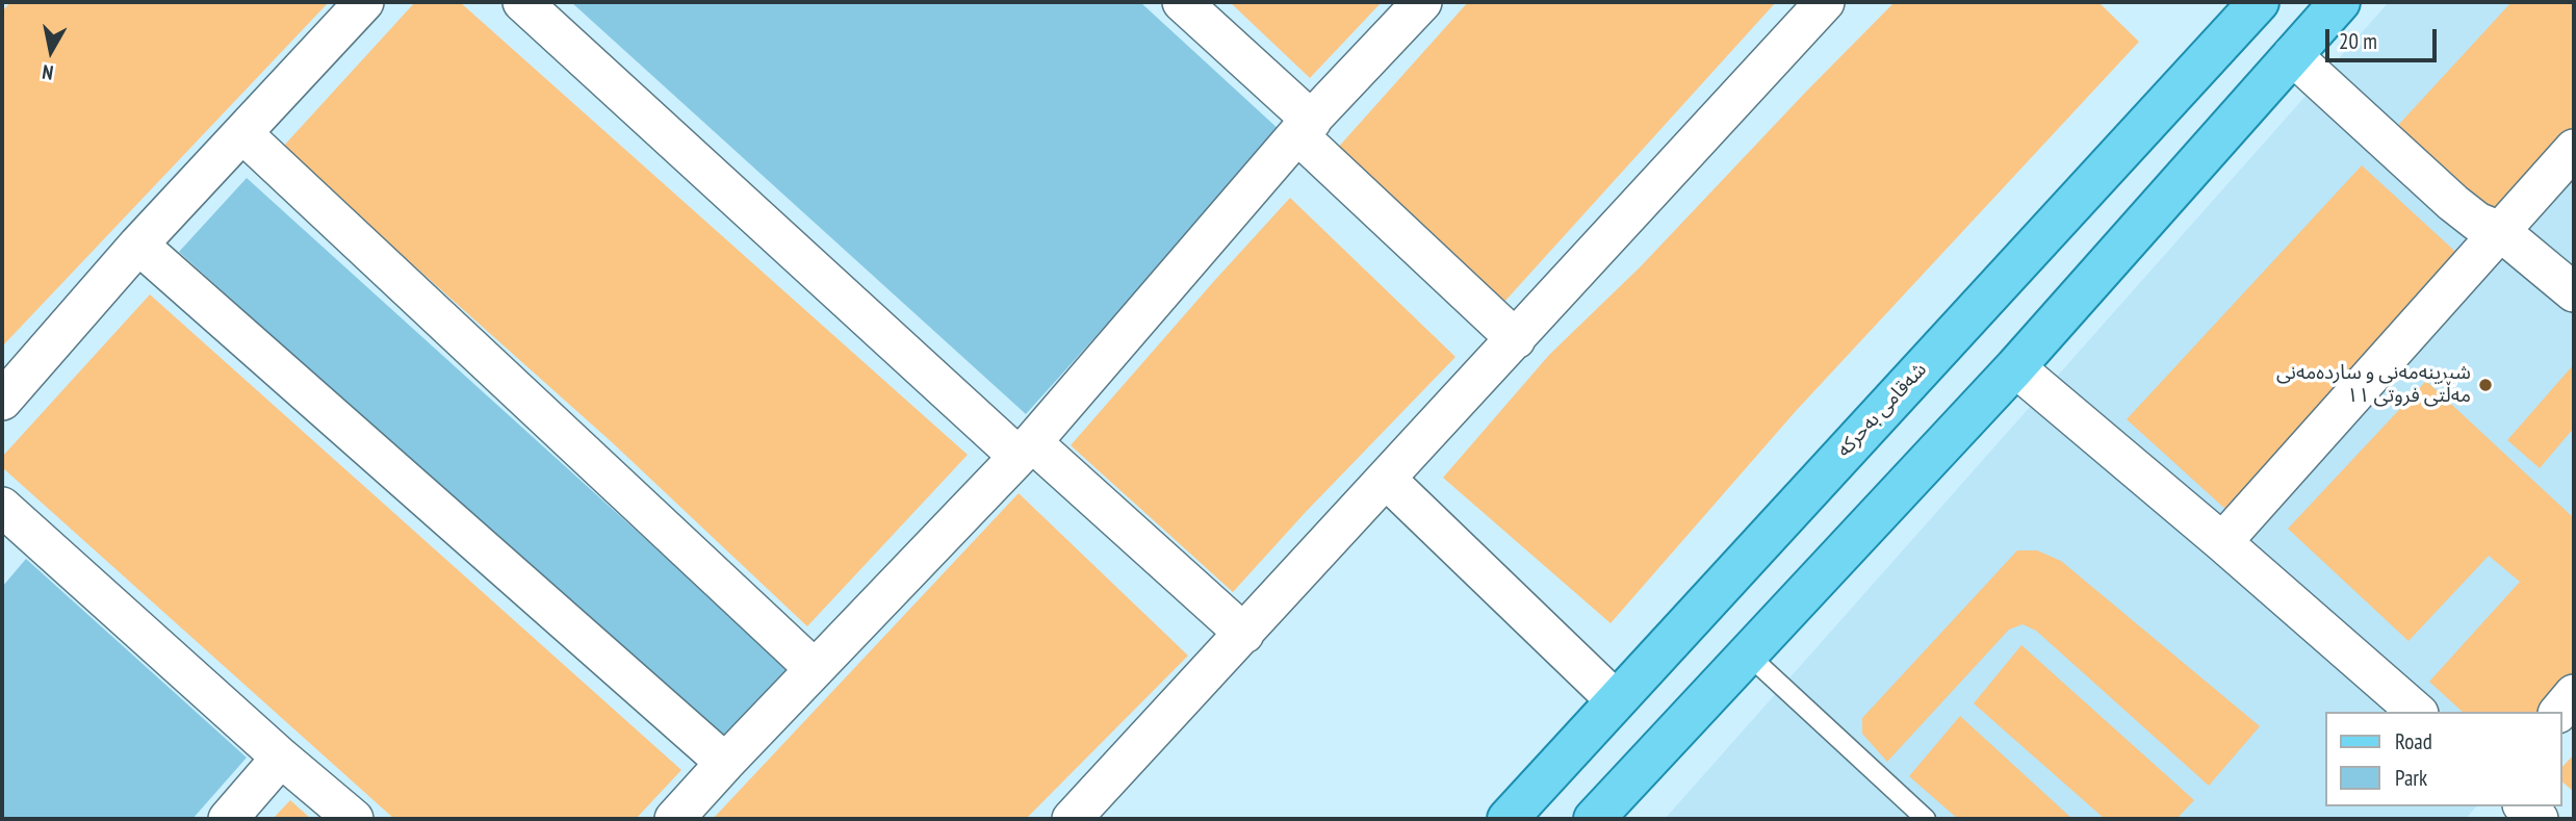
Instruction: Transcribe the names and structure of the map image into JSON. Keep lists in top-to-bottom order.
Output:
{
  "streets": {
    "main road": ["شەقامی بەحرکە"]
  },
  "places": ["شیرینەمەنی و ساردەمەنی مەڵتی فروتی ١١"],
  "legend": ["Road", "Park"],
  "scale_bar": "20 m",
  "north": "bottom"
}
